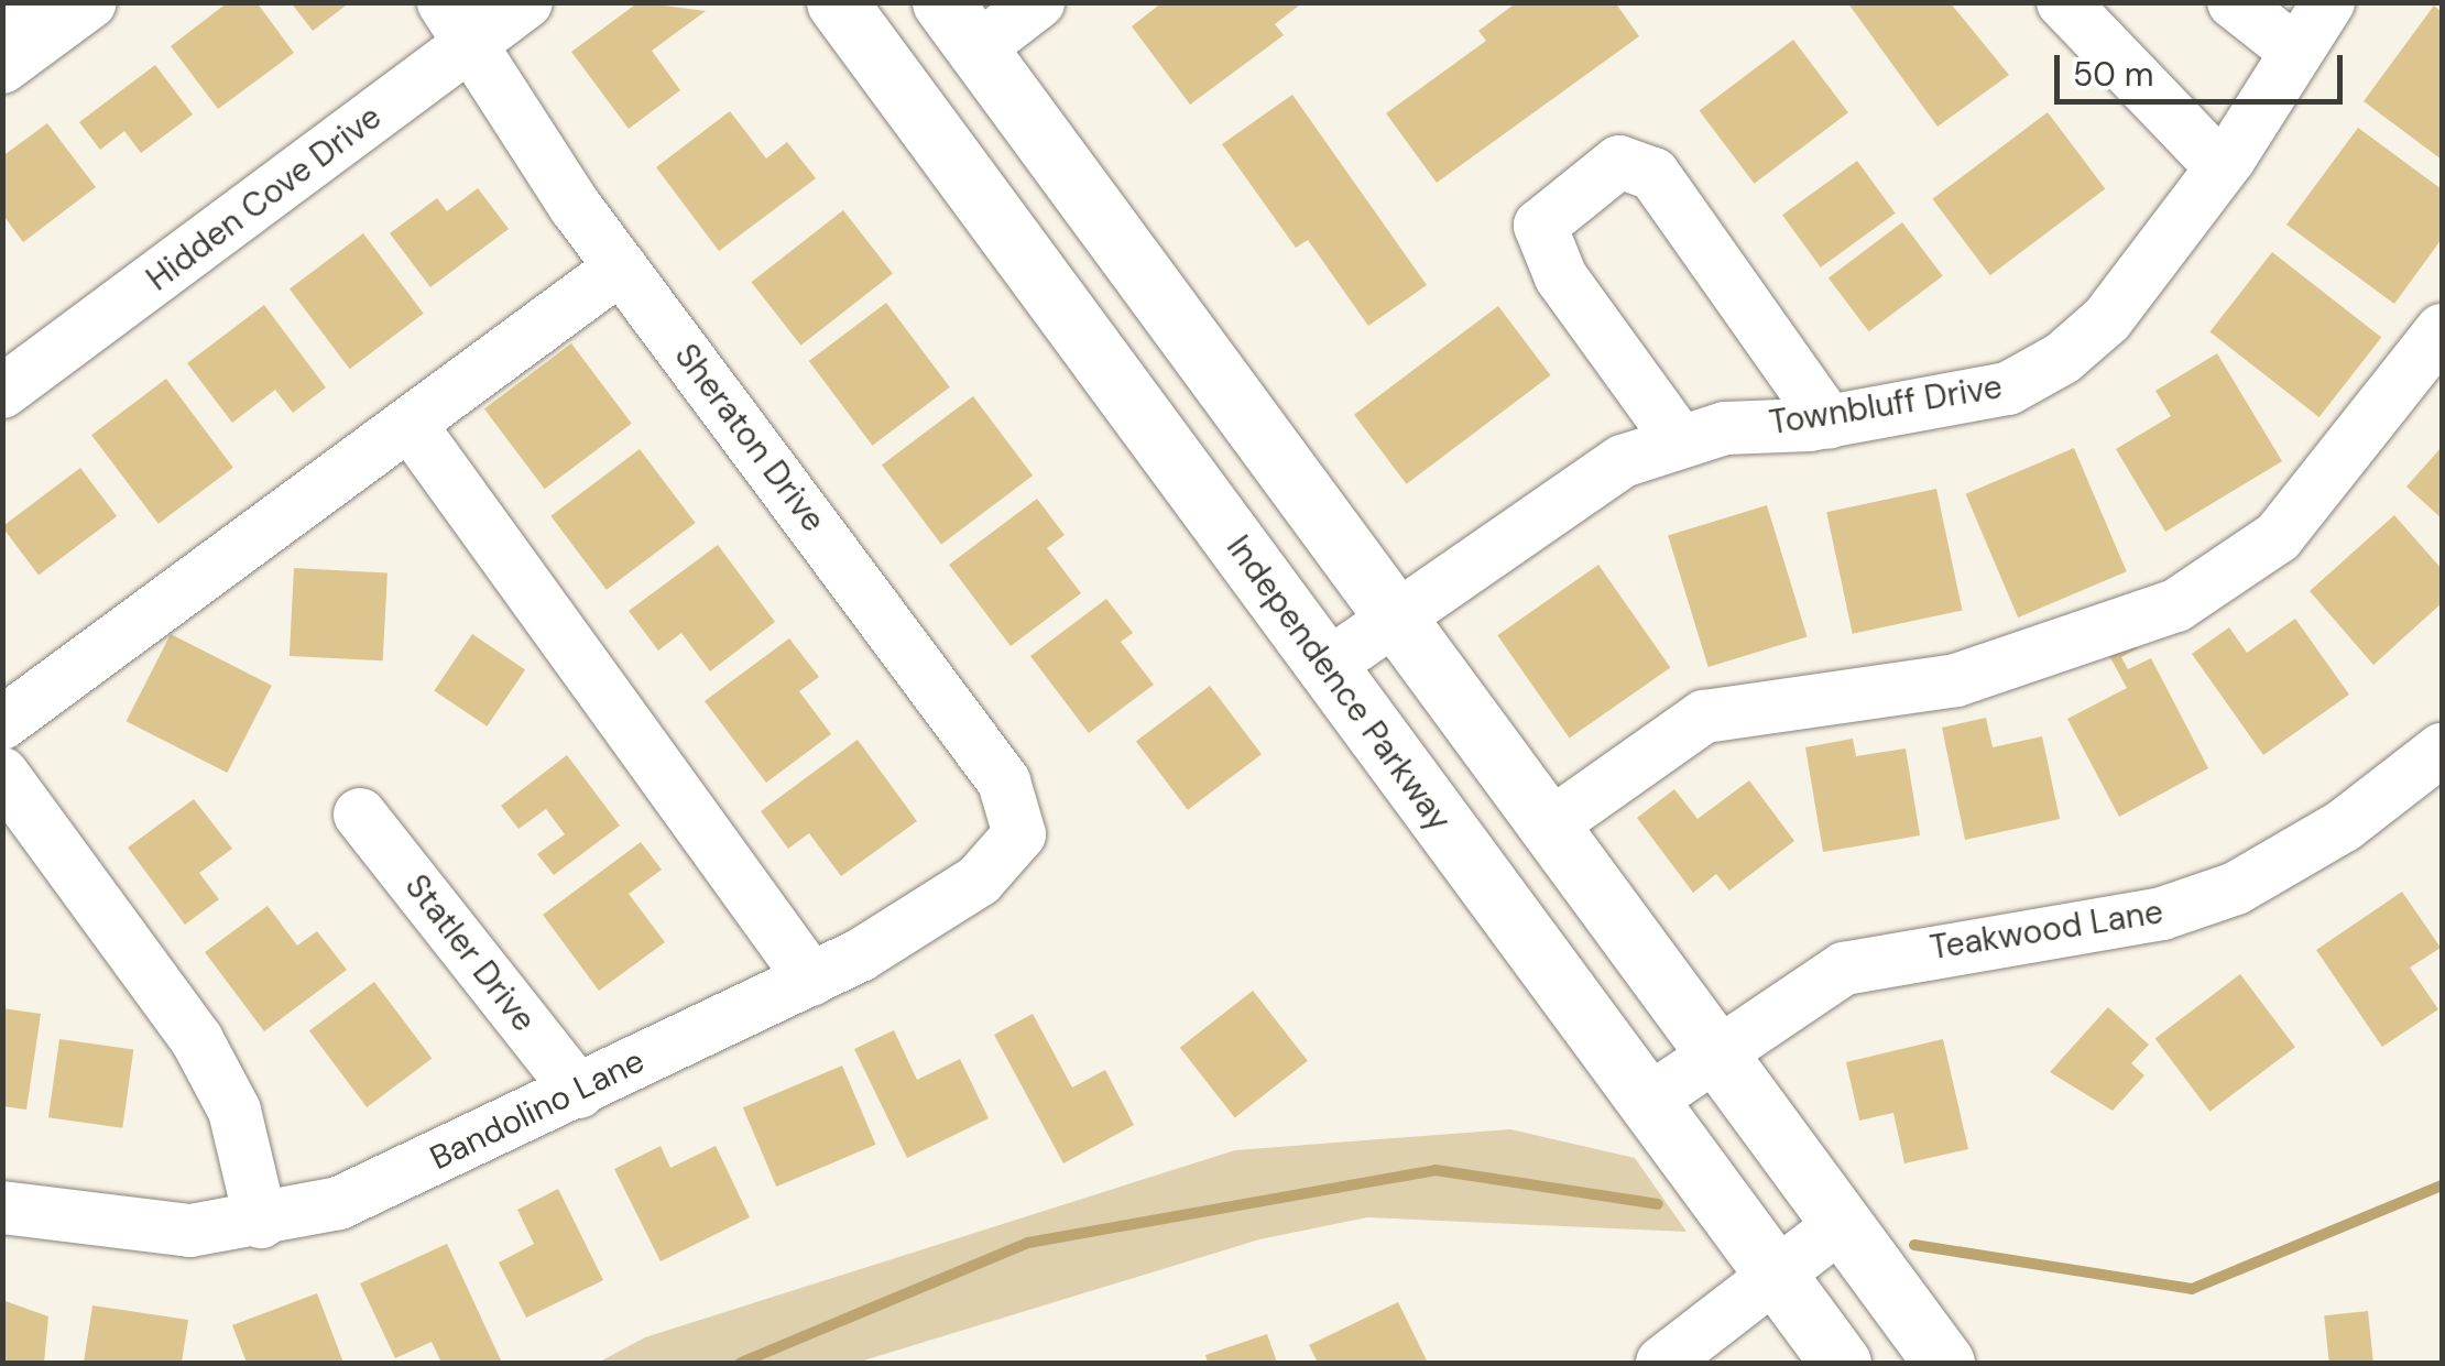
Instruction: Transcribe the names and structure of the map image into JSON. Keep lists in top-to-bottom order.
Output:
{
  "streets": {
    "main road": ["Independence Parkway"],
    "street": [
      "Hidden Cove Drive",
      "Townbluff Drive",
      "Sheraton Drive",
      "Teakwood Lane",
      "Statler Drive",
      "Bandolino Lane"
    ]
  },
  "crossings": [
    ["Hidden Cove Drive", "Sheraton Drive"],
    ["Townbluff Drive", "Independence Parkway"],
    ["Sheraton Drive", "Bandolino Lane"],
    ["Independence Parkway", "Teakwood Lane"],
    ["Statler Drive", "Bandolino Lane"]
  ],
  "scale_bar": "50 m"
}
